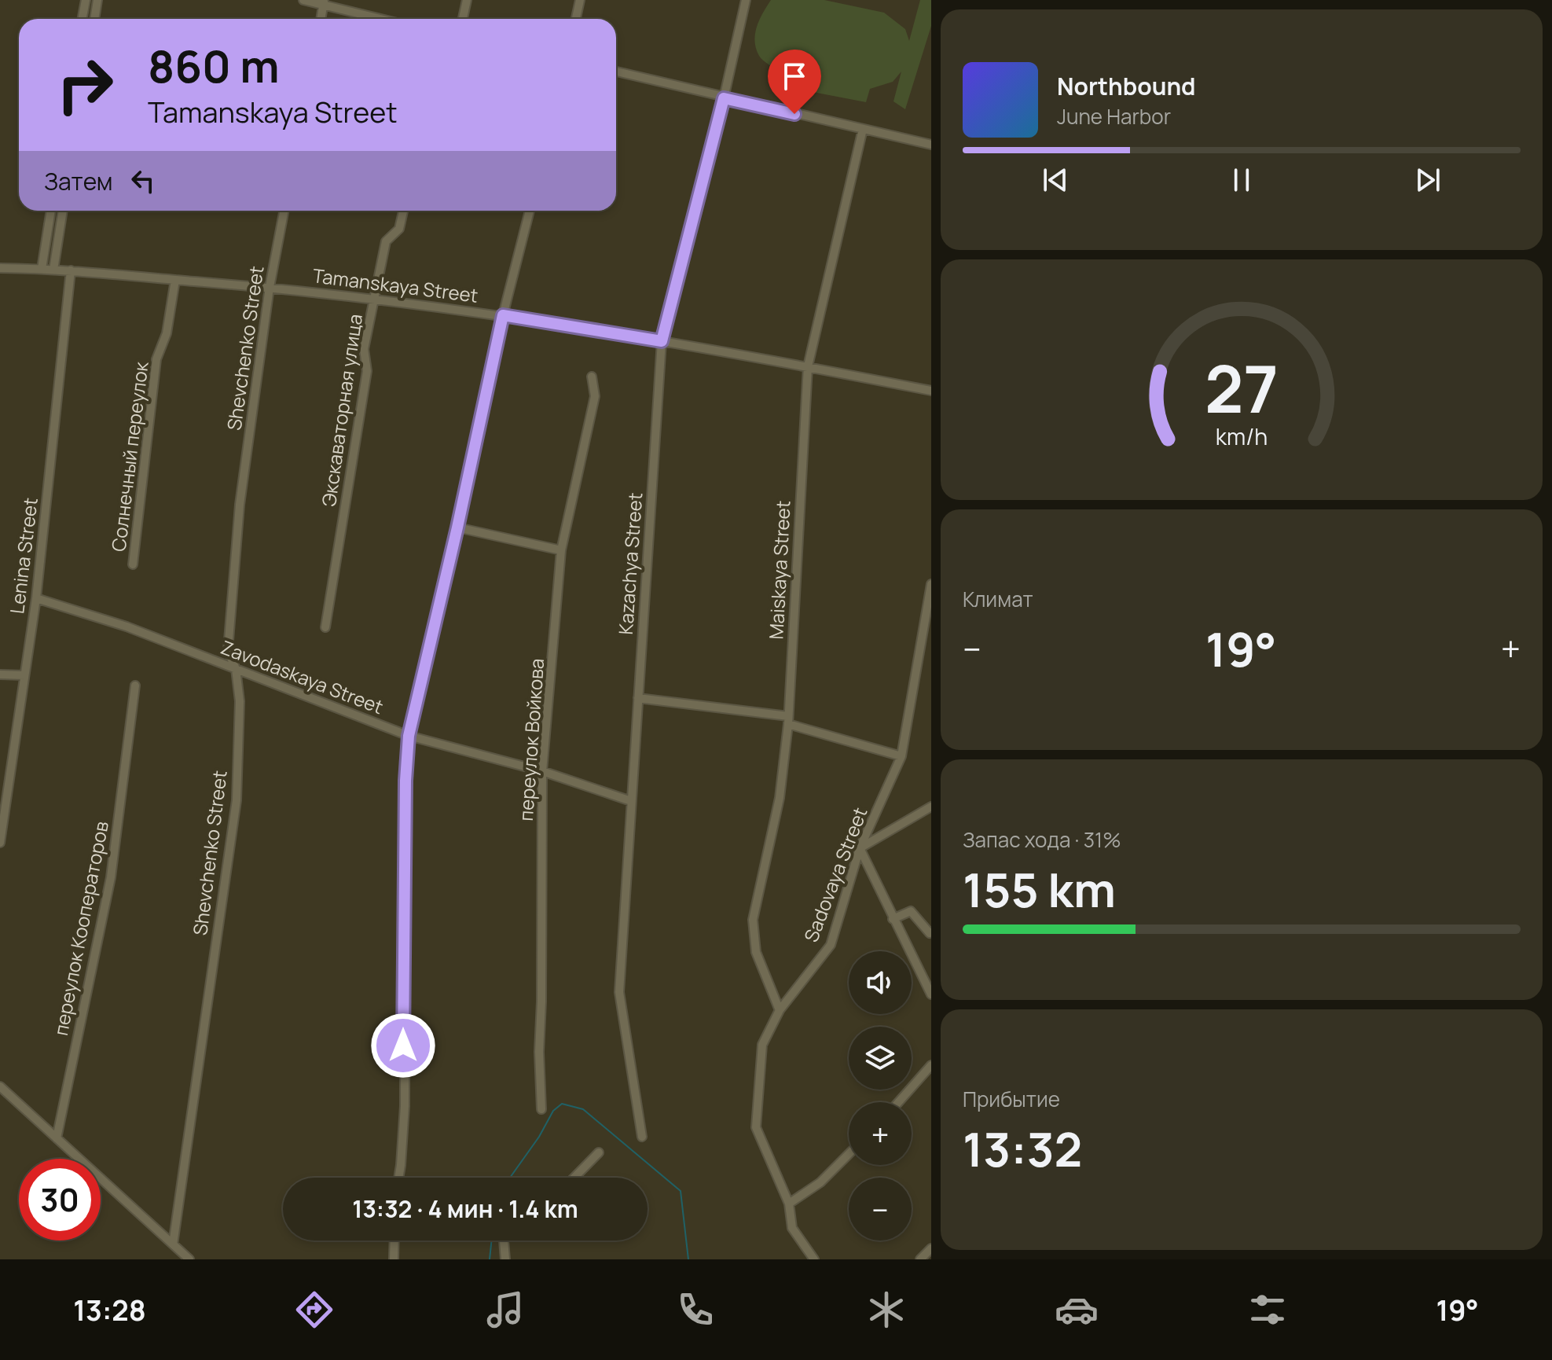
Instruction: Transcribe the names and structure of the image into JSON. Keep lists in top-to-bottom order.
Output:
{
  "streets": {
    "street": [
      "Tamanskaya Street",
      "Shevchenko Street",
      "Экскаваторная улица",
      "Солнечный переулок",
      "Lenina Street",
      "Kazachya Street",
      "Maiskaya Street",
      "Zavodaskaya Street",
      "переулок Войкова",
      "Sadovaya Street",
      "переулок Кооператоров"
    ]
  },
  "crossings": [
    ["Tamanskaya Street", "Shevchenko Street"],
    ["Tamanskaya Street", "Экскаваторная улица"],
    ["Tamanskaya Street", "Солнечный переулок"],
    ["Tamanskaya Street", "Lenina Street"],
    ["Tamanskaya Street", "Kazachya Street"],
    ["Tamanskaya Street", "Maiskaya Street"],
    ["Shevchenko Street", "Zavodaskaya Street"],
    ["Lenina Street", "Zavodaskaya Street"],
    ["Kazachya Street", "Zavodaskaya Street"],
    ["Maiskaya Street", "Sadovaya Street"],
    ["Zavodaskaya Street", "переулок Войкова"]
  ],
  "page": {
    "turn": ["860 m", "Tamanskaya Street"],
    "song": ["Northbound", "June Harbor"],
    "then": "Затем",
    "tile": [
      "Климат",
      ["Запас хода · 31%", "155 km"],
      ["Прибытие", "13:32"]
    ],
    "heat": ["−", "19°", "+"],
    "map_buttons": ["+", "−"],
    "limit": "30",
    "trip": "13:32 · 4 мин · 1.4 km",
    "tabs": ["13:28", "19°"],
    "gauge": ["27", "km/h"]
  }
}
